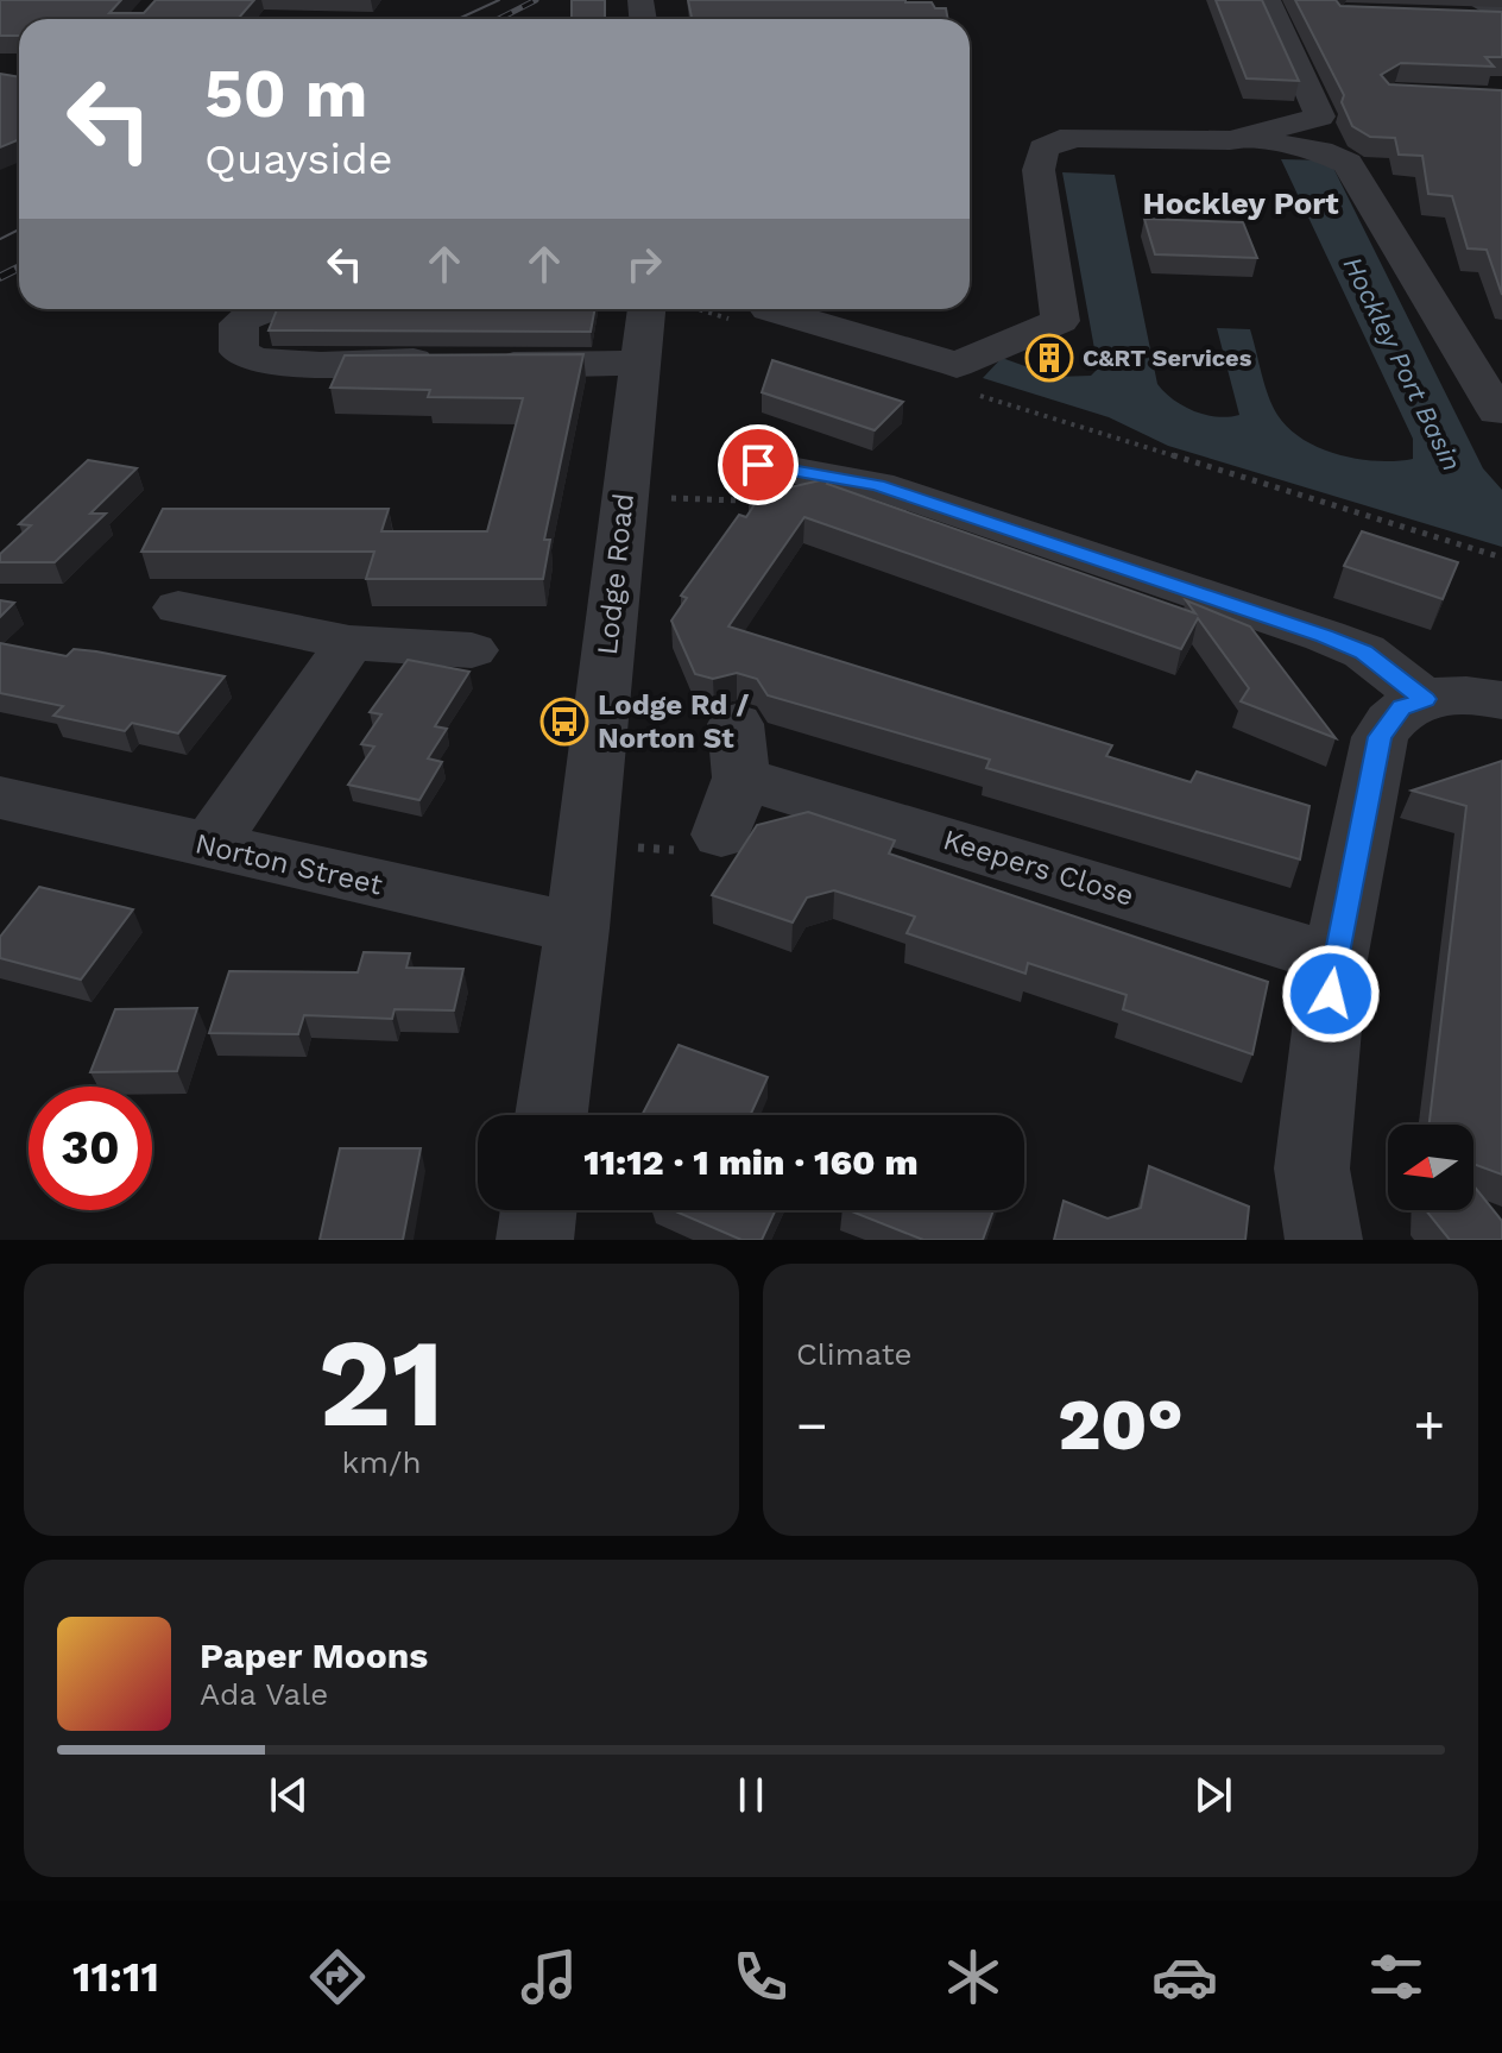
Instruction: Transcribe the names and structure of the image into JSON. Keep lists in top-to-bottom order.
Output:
{
  "streets": {
    "street": ["Lodge Road", "Norton Street", "Keepers Close"]
  },
  "crossings": [
    ["Lodge Road", "Norton Street"]
  ],
  "districts": ["Hockley Port"],
  "water": ["Hockley Port Basin"],
  "places": {
    "building": ["C&RT Services"],
    "bus stop": ["Lodge Rd / Norton St"]
  },
  "north": "left",
  "page": {
    "turn": ["50 m", "Quayside"],
    "limit": "30",
    "trip": "11:12 · 1 min · 160 m",
    "tile": [
      ["21", "km/h"],
      "Climate"
    ],
    "heat": ["−", "20°", "+"],
    "song": ["Paper Moons", "Ada Vale"],
    "tabs": "11:11"
  }
}
